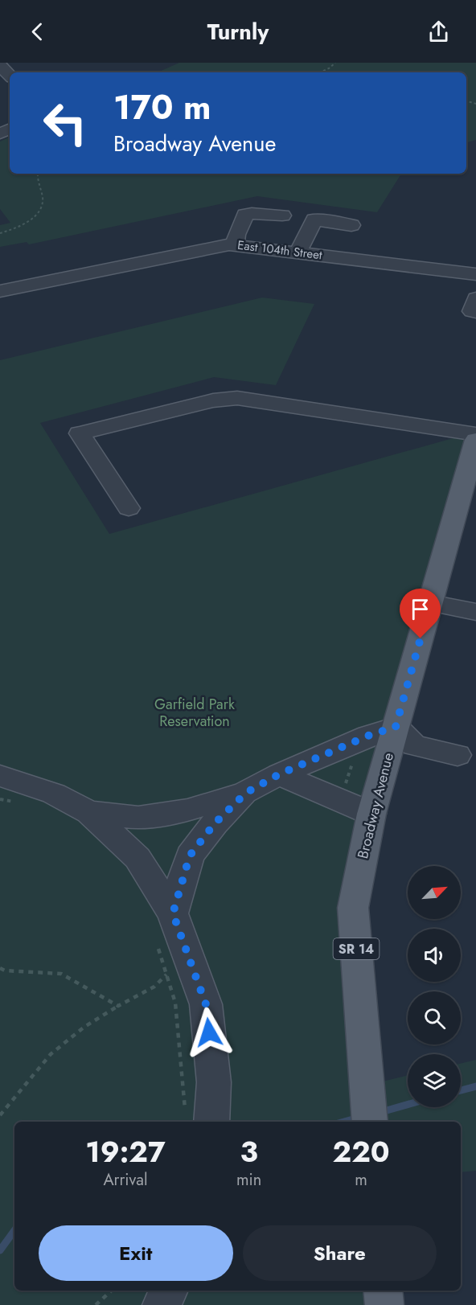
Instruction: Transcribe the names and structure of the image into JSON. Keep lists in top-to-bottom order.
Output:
{
  "streets": {
    "main road": ["Broadway Avenue", "SR 14"],
    "street": ["East 104th Street"]
  },
  "parks": ["Garfield Park Reservation"],
  "north": "top right",
  "page": {
    "header": "Turnly",
    "turn": ["170 m", "Broadway Avenue"],
    "eta": [
      "19:27",
      "Arrival",
      "3",
      "min",
      "220",
      "m"
    ],
    "buttons": ["Exit", "Share"]
  }
}
